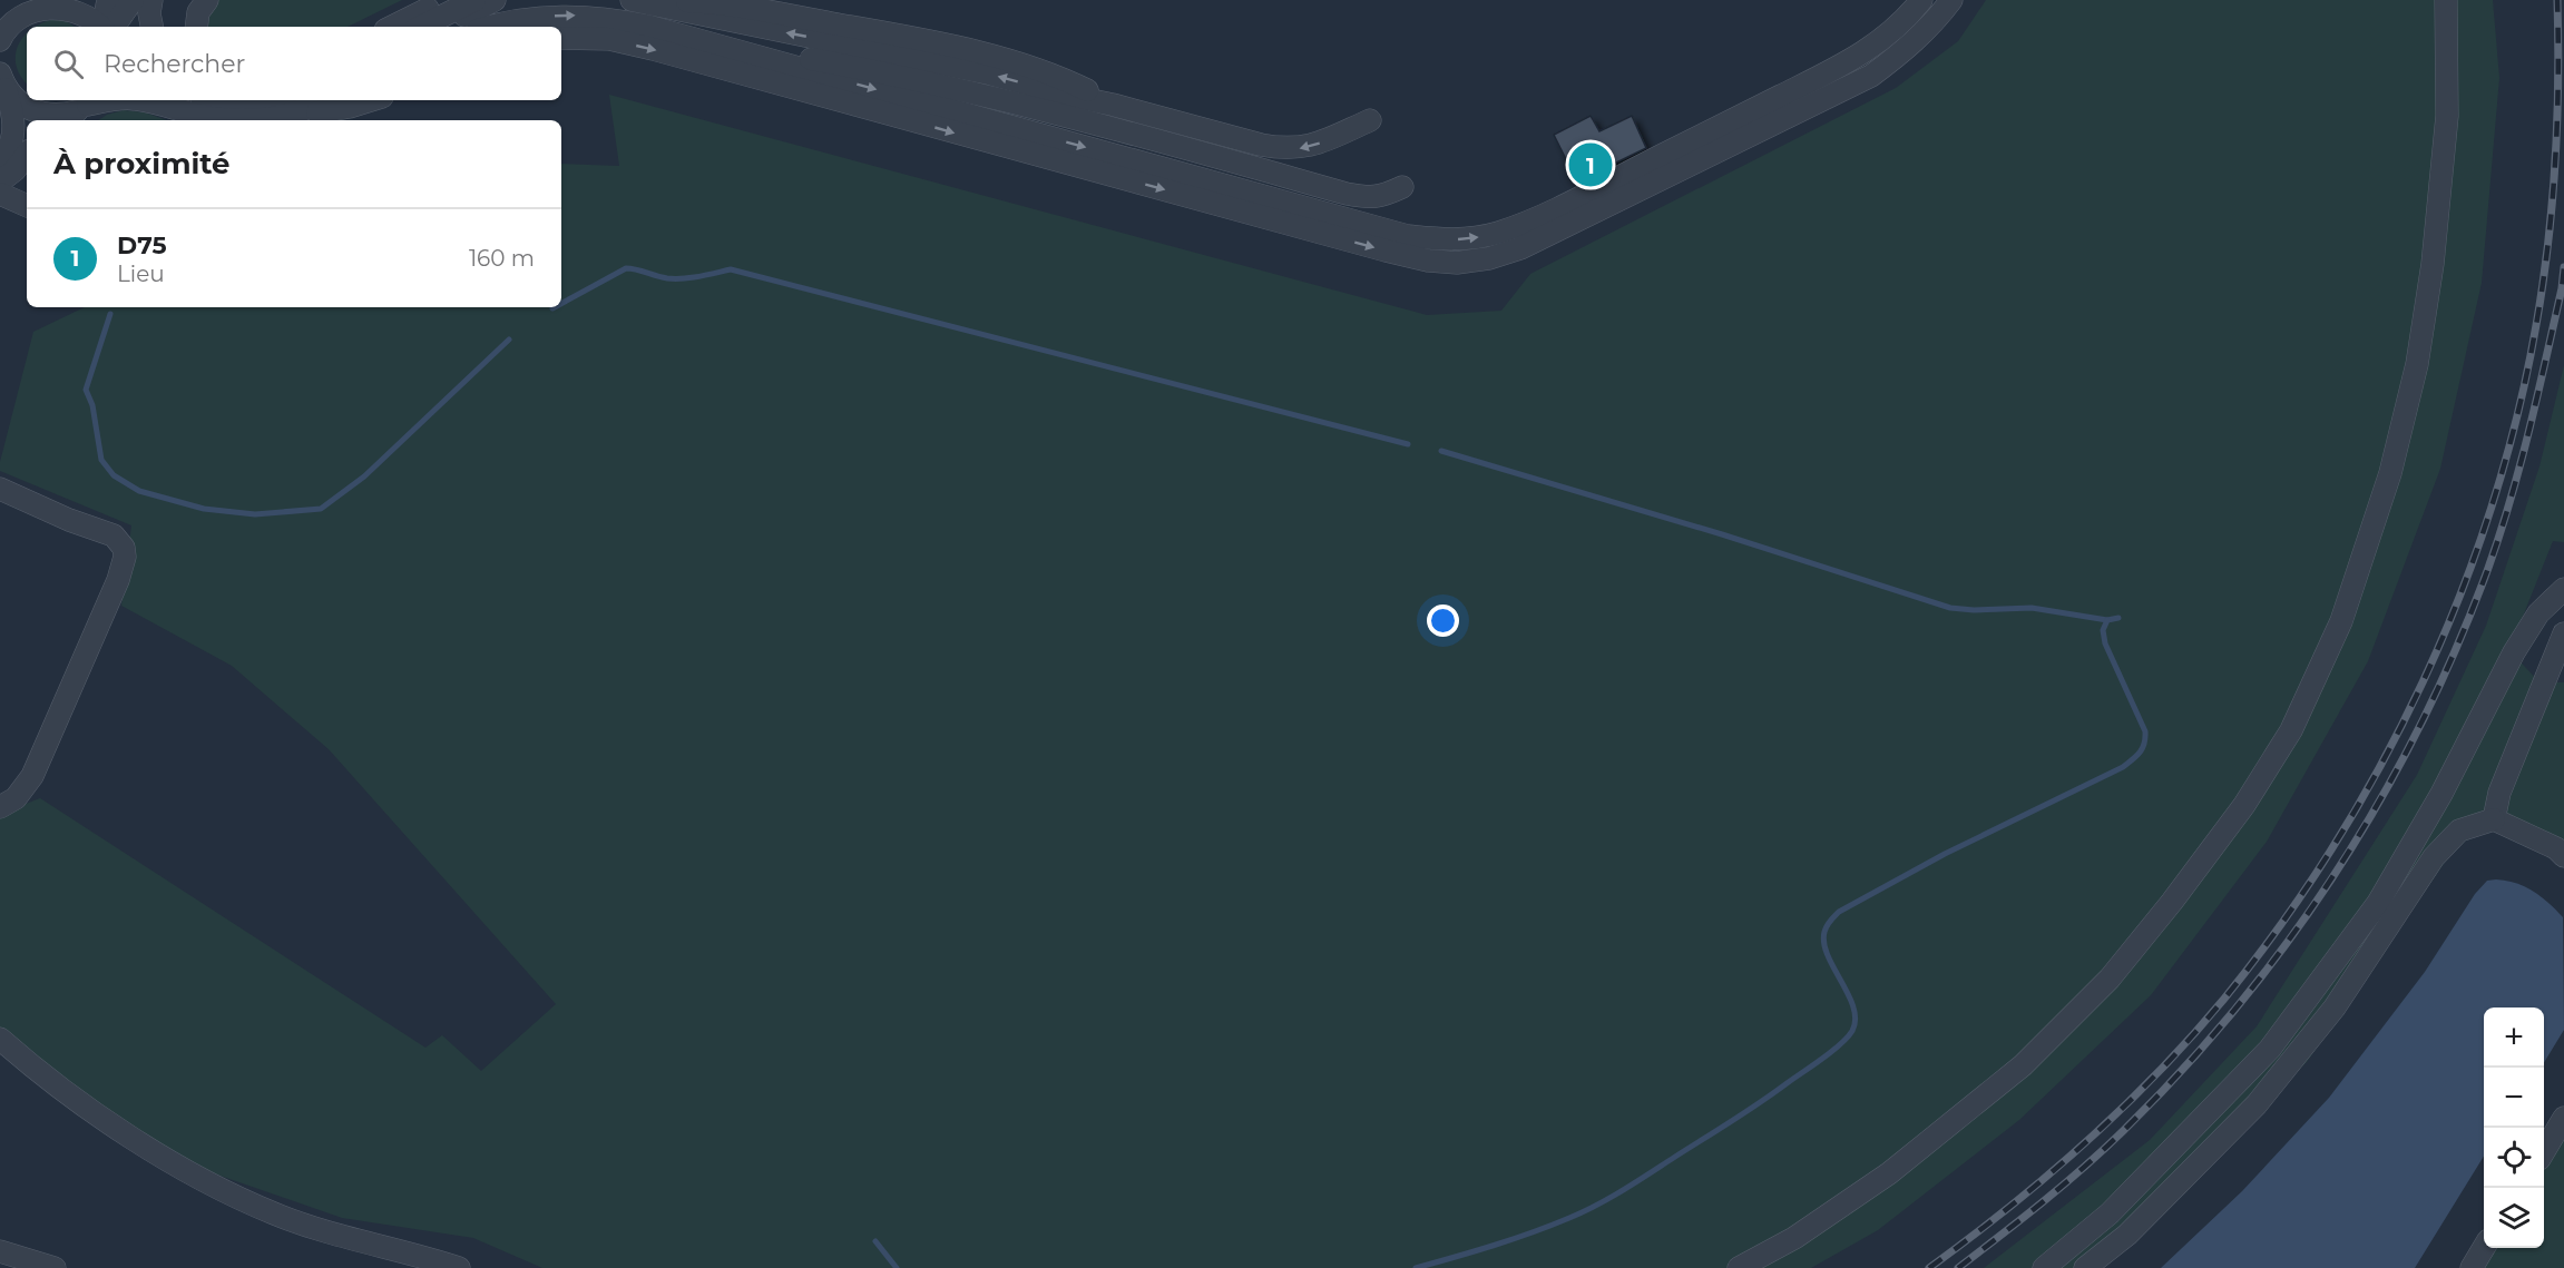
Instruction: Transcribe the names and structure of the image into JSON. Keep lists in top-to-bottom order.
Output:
{
  "page": {
    "search": "Rechercher",
    "heading": "À proximité",
    "pins": "1",
    "list": [
      {
        "mark": "1",
        "name": "D75",
        "note": "Lieu",
        "value": "160 m"
      }
    ],
    "map_buttons": ["+", "−"]
  }
}
